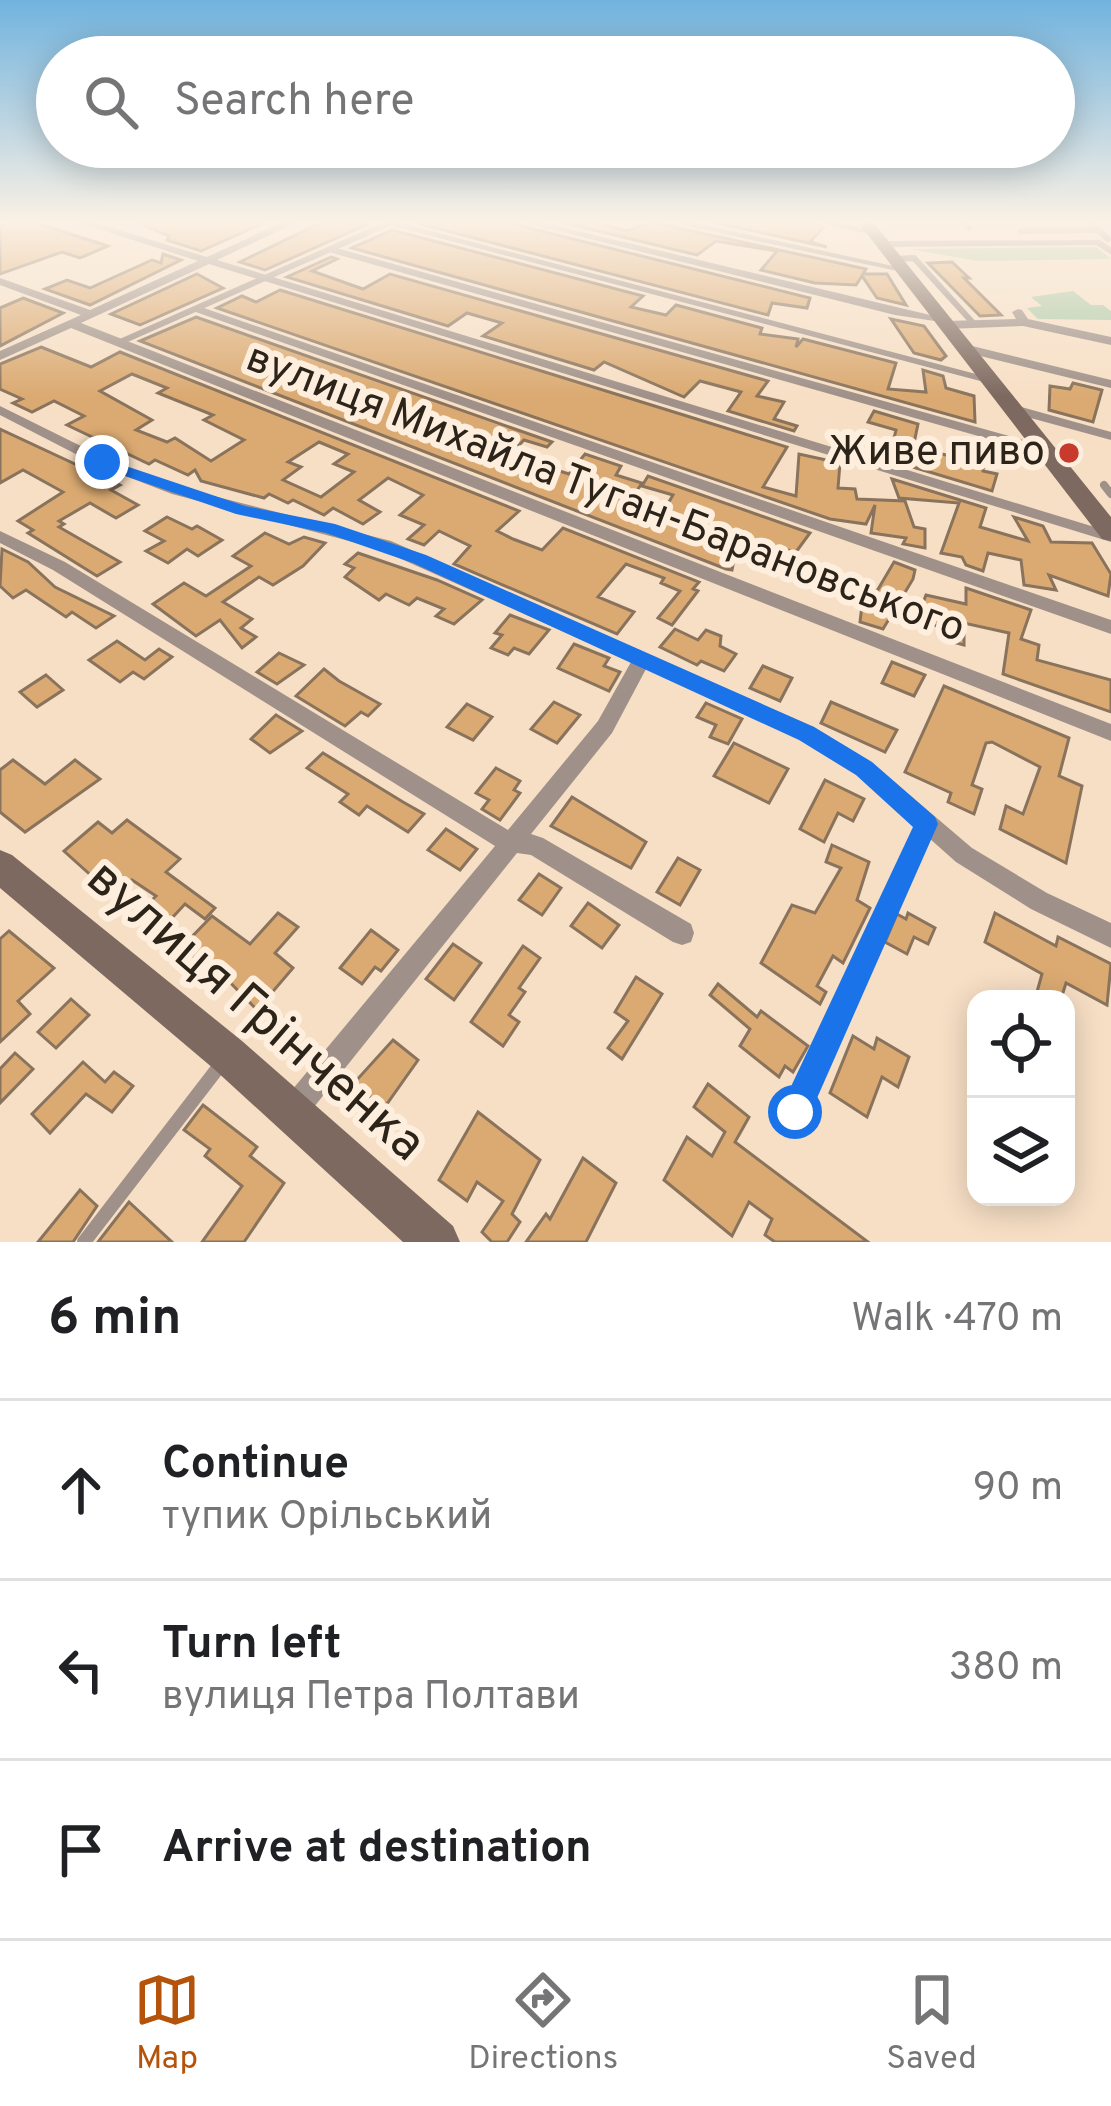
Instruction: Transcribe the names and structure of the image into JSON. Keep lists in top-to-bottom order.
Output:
{
  "streets": {
    "main road": ["вулиця Грінченка"],
    "street": ["вулиця Михайла Туган-Барановського"]
  },
  "places": ["Живе пиво"],
  "page": {
    "search": "Search here",
    "heading": ["6 min", "Walk · 470 m"],
    "list": [
      ["Continue", "тупик Орільський", "90 m"],
      ["Turn left", "вулиця Петра Полтави", "380 m"],
      "Arrive at destination"
    ],
    "nav": ["Map", "Directions", "Saved"]
  }
}
